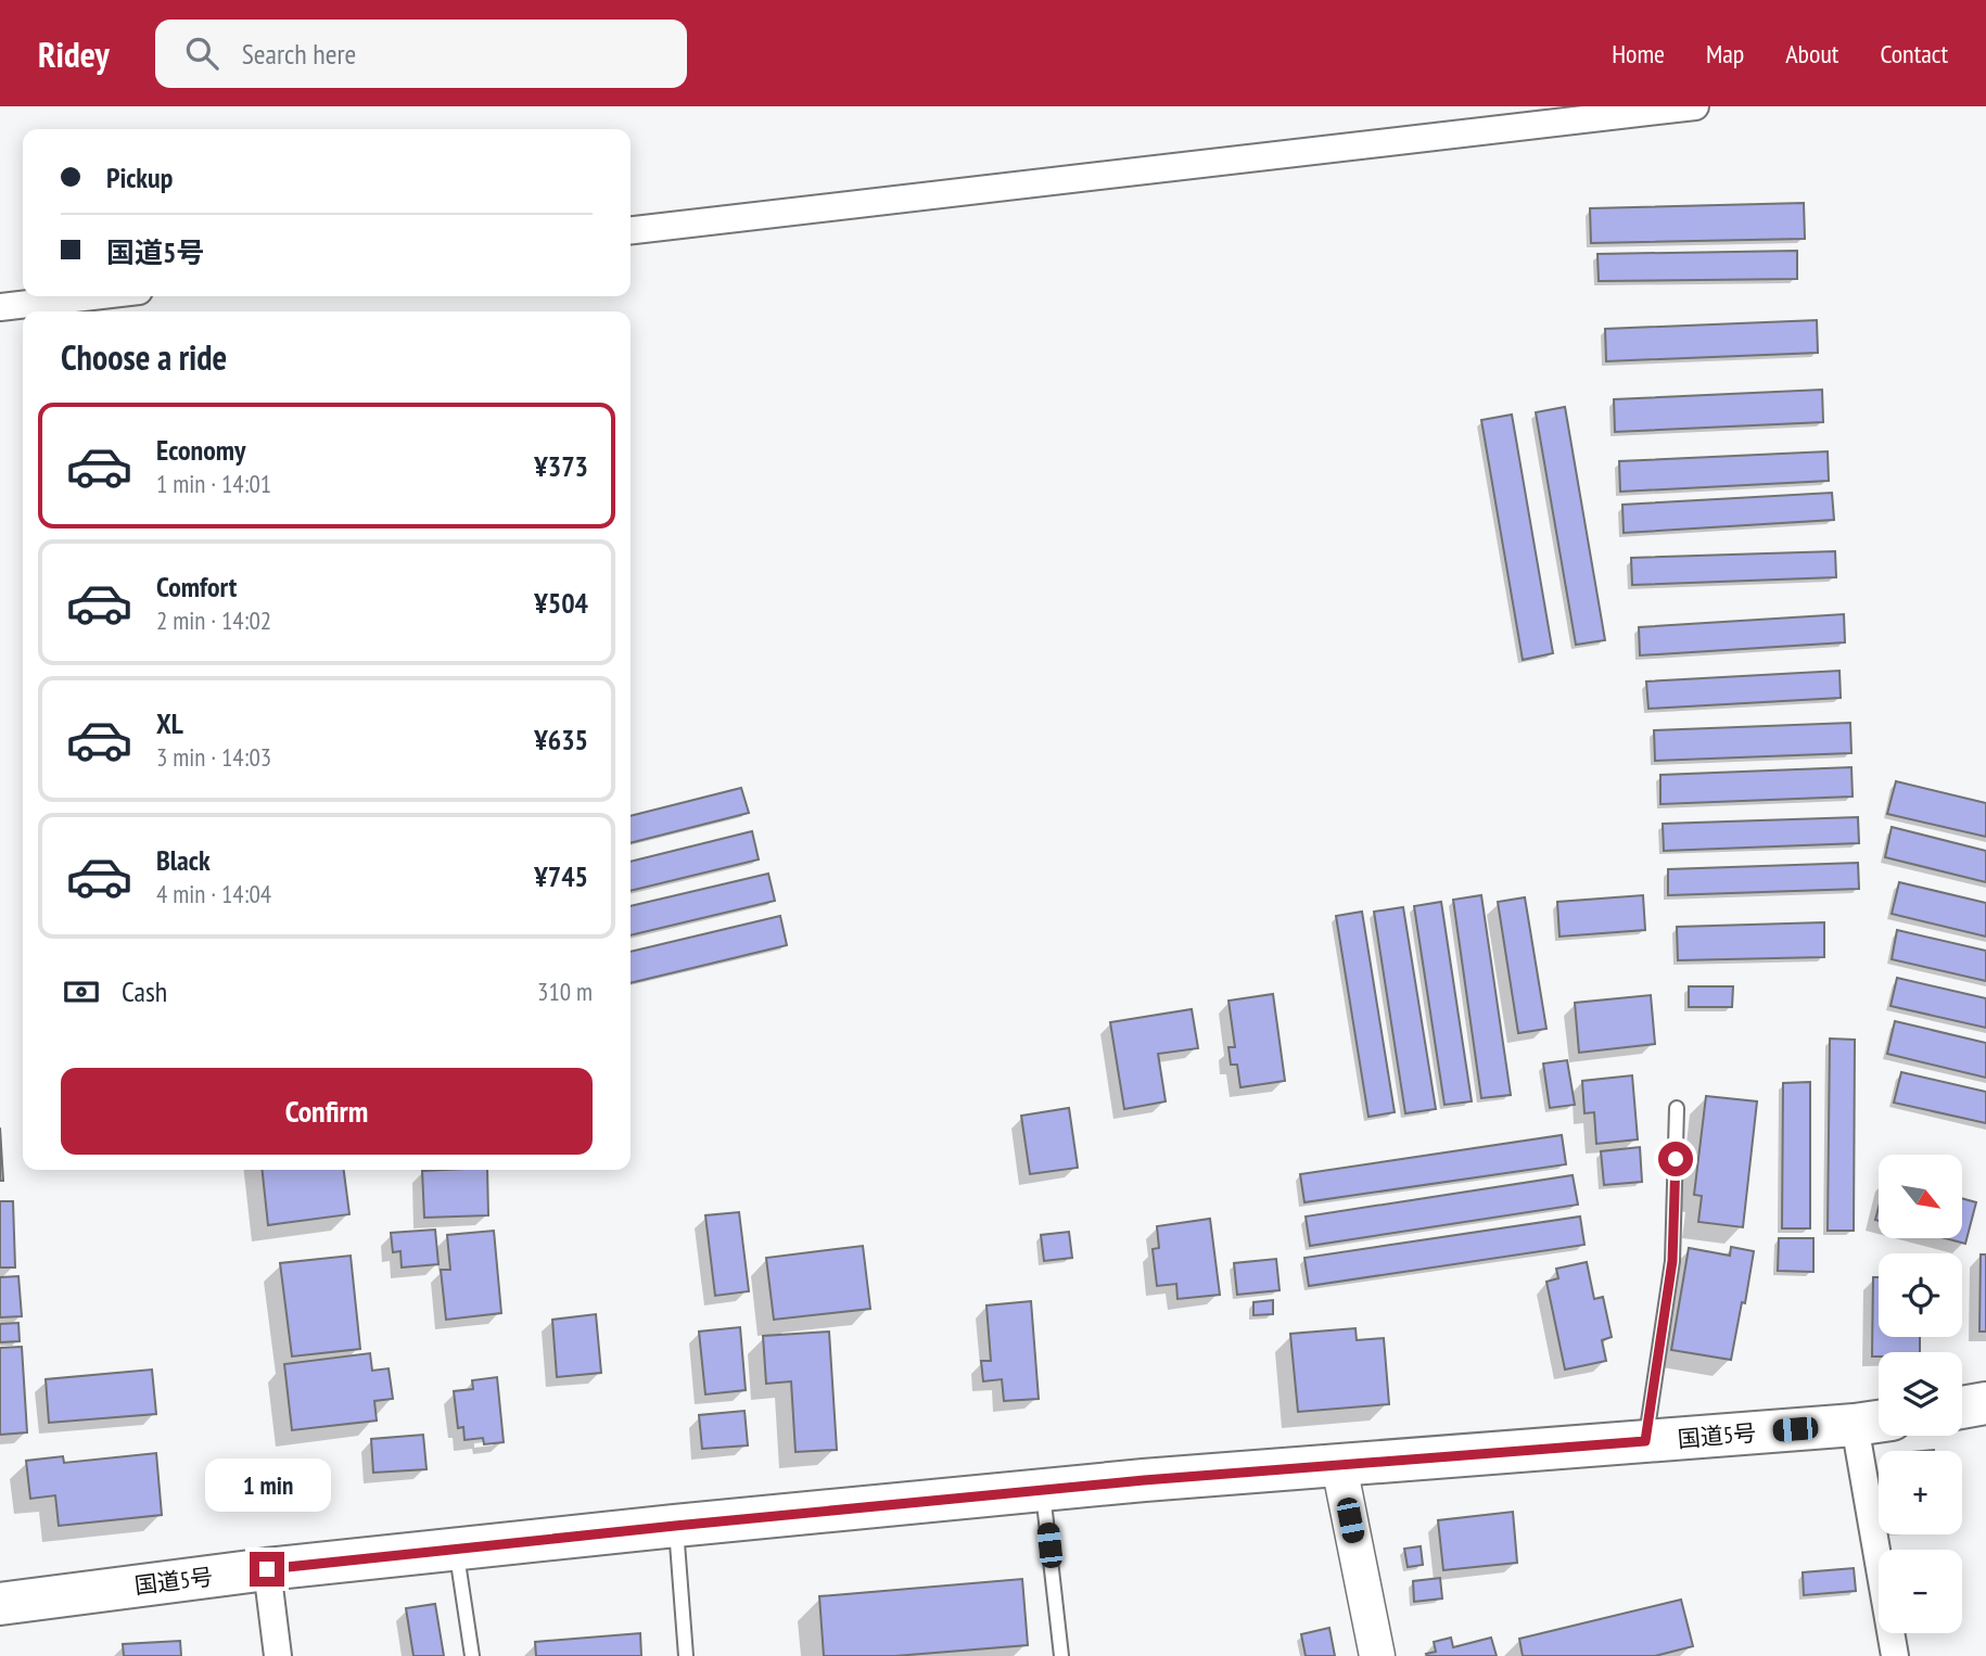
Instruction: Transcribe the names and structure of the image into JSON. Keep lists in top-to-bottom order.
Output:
{
  "streets": {
    "highway": ["国道5号"]
  },
  "north": "bottom right",
  "page": {
    "header": "Ridey",
    "search": "Search here",
    "nav": [
      "Home",
      "Map",
      "About",
      "Contact"
    ],
    "banner": ["Pickup", "国道5号"],
    "heading": "Choose a ride",
    "list": [
      {
        "name": "Economy",
        "note": "1 min · 14:01",
        "value": "¥373"
      },
      {
        "name": "Comfort",
        "note": "2 min · 14:02",
        "value": "¥504"
      },
      {
        "name": "XL",
        "note": "3 min · 14:03",
        "value": "¥635"
      },
      {
        "name": "Black",
        "note": "4 min · 14:04",
        "value": "¥745"
      }
    ],
    "pay": ["Cash", "310 m"],
    "buttons": "Confirm",
    "map_buttons": ["+", "−"],
    "bubble": "1 min"
  }
}
